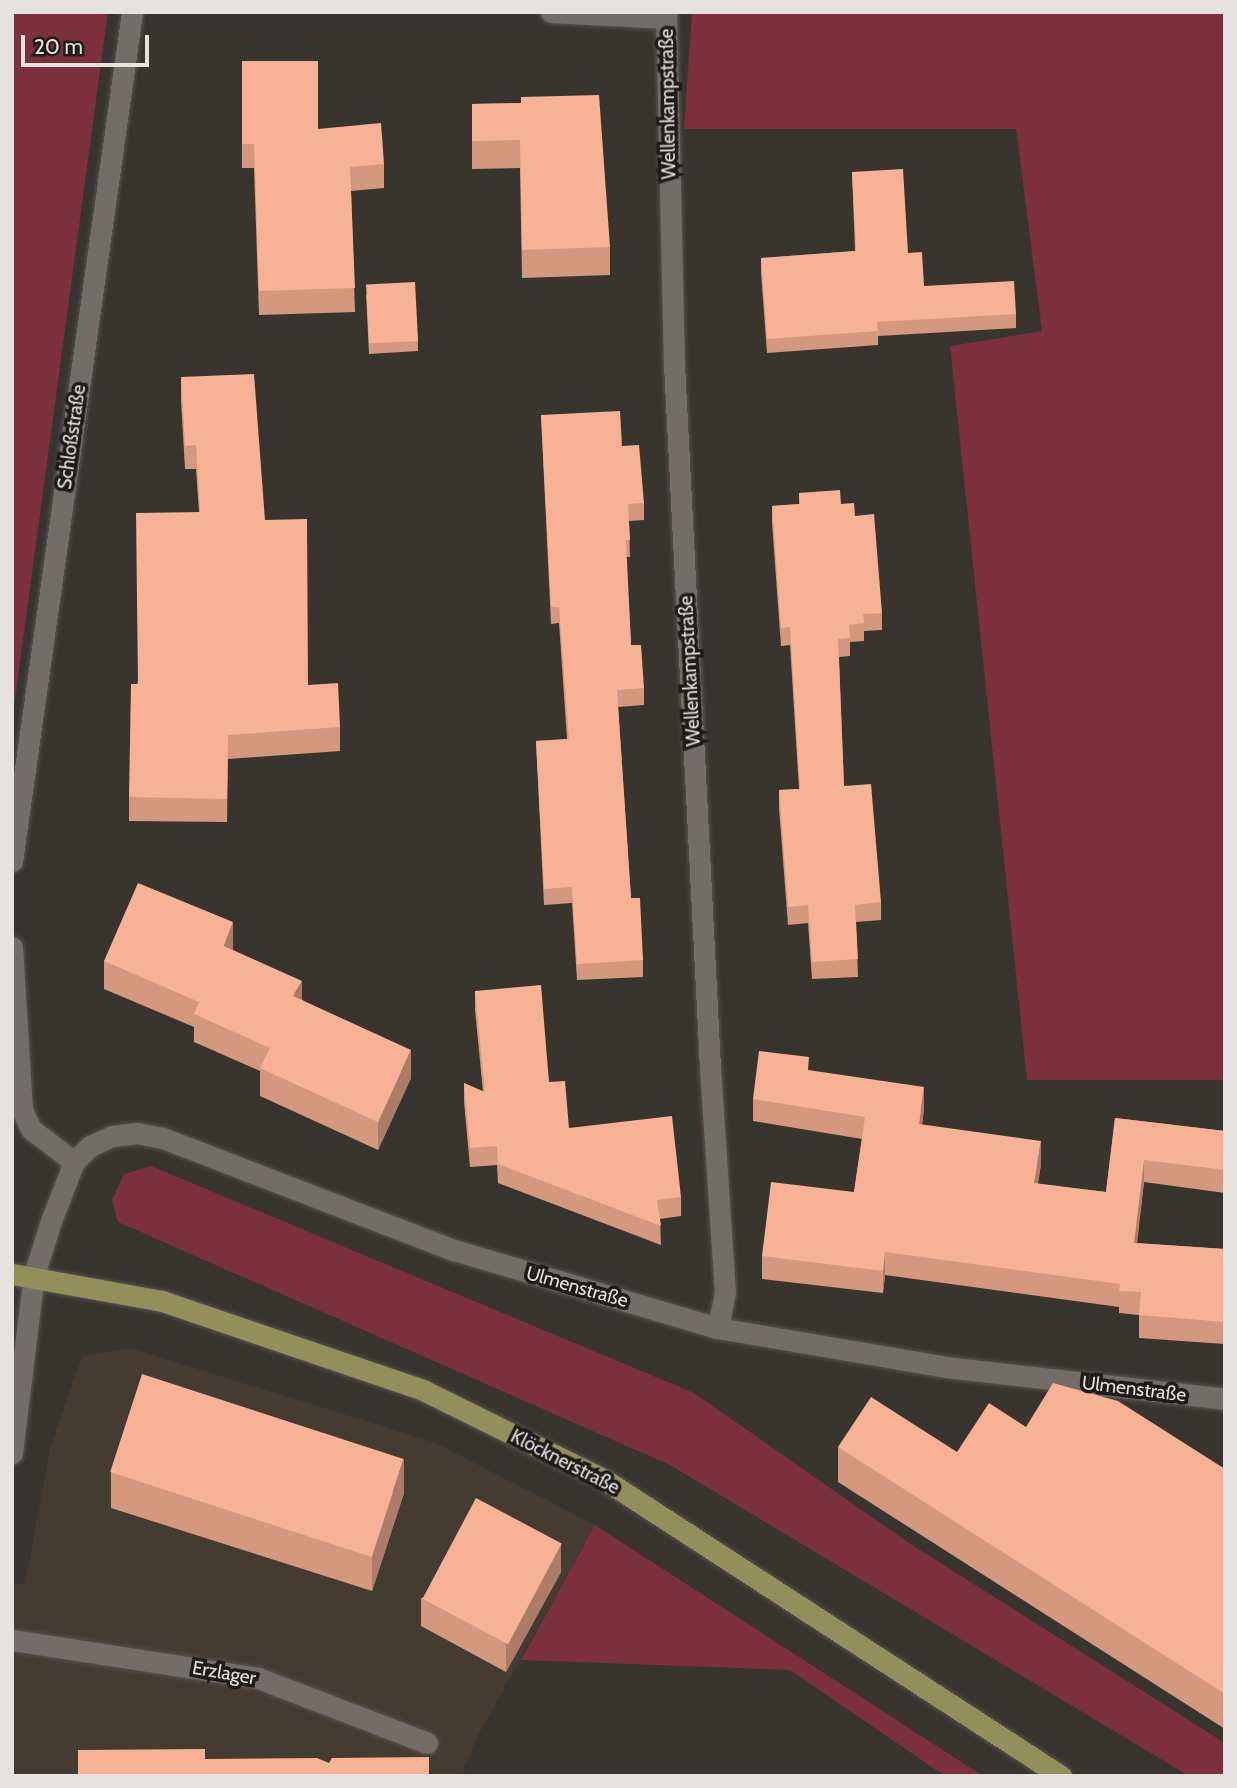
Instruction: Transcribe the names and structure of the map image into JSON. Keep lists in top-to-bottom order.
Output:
{
  "streets": {
    "main road": ["Klöcknerstraße"],
    "street": [
      "Wellenkampstraße",
      "Schloßstraße",
      "Ulmenstraße",
      "Erzlager"
    ]
  },
  "crossings": [
    ["Wellenkampstraße", "Ulmenstraße"]
  ],
  "scale_bar": "20 m"
}
